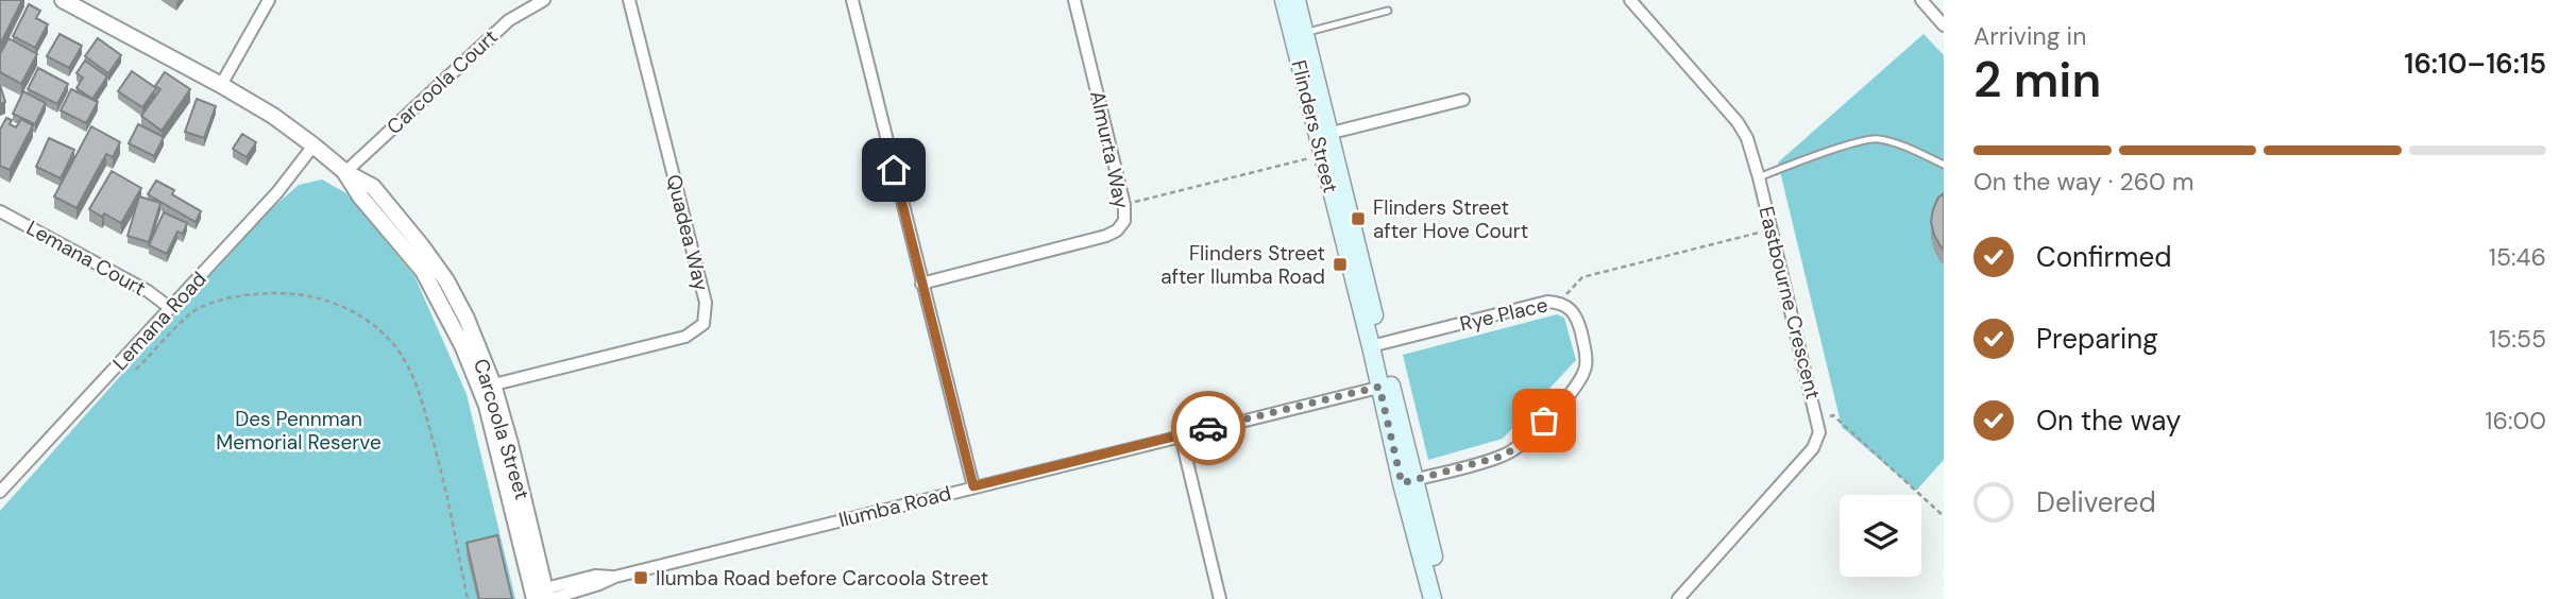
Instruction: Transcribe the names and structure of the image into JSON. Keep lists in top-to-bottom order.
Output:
{
  "streets": {
    "main road": ["Flinders Street"],
    "street": [
      "Carcoola Court",
      "Almurta Way",
      "Quadea Way",
      "Lemana Court",
      "Eastbourne Crescent",
      "Rye Place",
      "Lemana Road",
      "Carcoola Street",
      "Ilumba Road"
    ]
  },
  "crossings": [
    ["Carcoola Court", "Carcoola Street"],
    ["Flinders Street", "Rye Place"],
    ["Flinders Street", "Ilumba Road"],
    ["Quadea Way", "Carcoola Street"],
    ["Lemana Court", "Lemana Road"],
    ["Lemana Road", "Carcoola Street"],
    ["Carcoola Street", "Ilumba Road"]
  ],
  "parks": ["Des Pennman Memorial Reserve"],
  "places": {
    "transit": ["Flinders Street after Hove Court", "Flinders Street after Ilumba Road", "Ilumba Road before Carcoola Street"]
  },
  "page": {
    "heading": ["2 min", "Arriving in", "16:10–16:15"],
    "bar": "On the way · 260 m",
    "list": [
      ["Confirmed", "15:46"],
      ["Preparing", "15:55"],
      ["On the way", "16:00"],
      "Delivered"
    ]
  }
}
